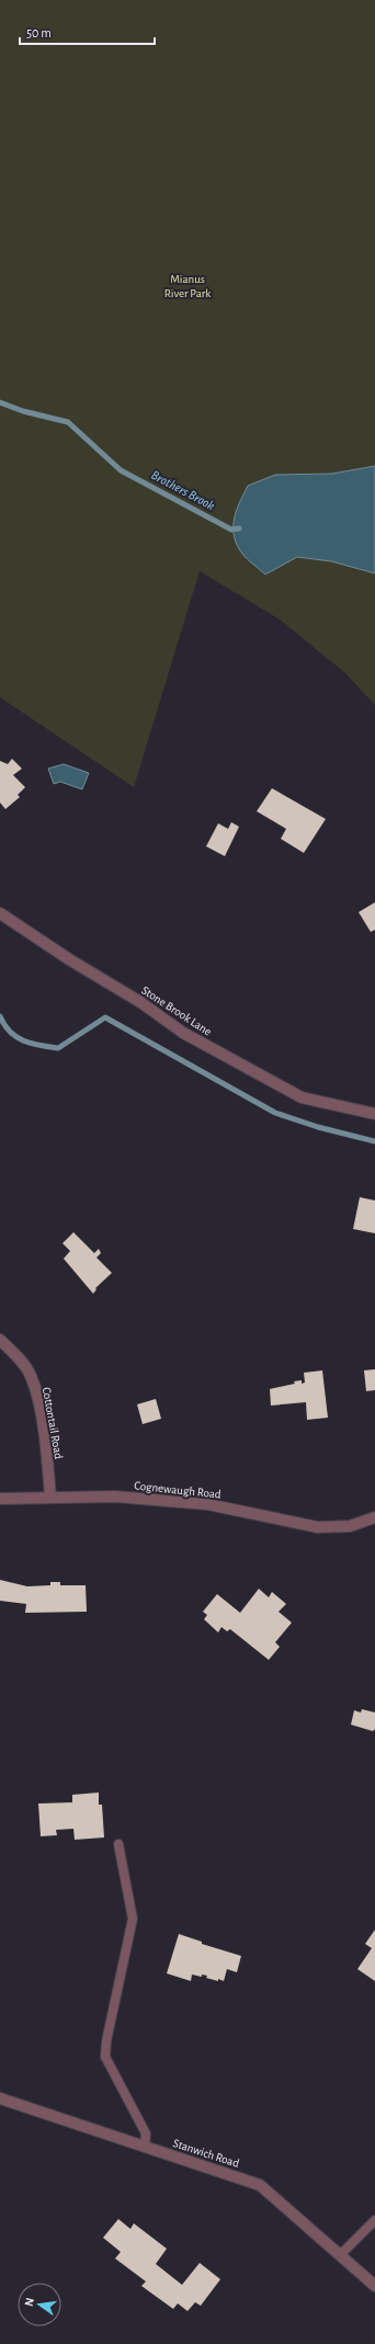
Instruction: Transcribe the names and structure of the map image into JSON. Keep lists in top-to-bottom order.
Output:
{
  "streets": {
    "street": [
      "Stone Brook Lane",
      "Cottontail Road",
      "Cognewaugh Road",
      "Stanwich Road"
    ]
  },
  "crossings": [
    ["Cottontail Road", "Cognewaugh Road"]
  ],
  "water": ["Brothers Brook"],
  "parks": ["Mianus River Park"],
  "scale_bar": "50 m",
  "north": "left"
}
